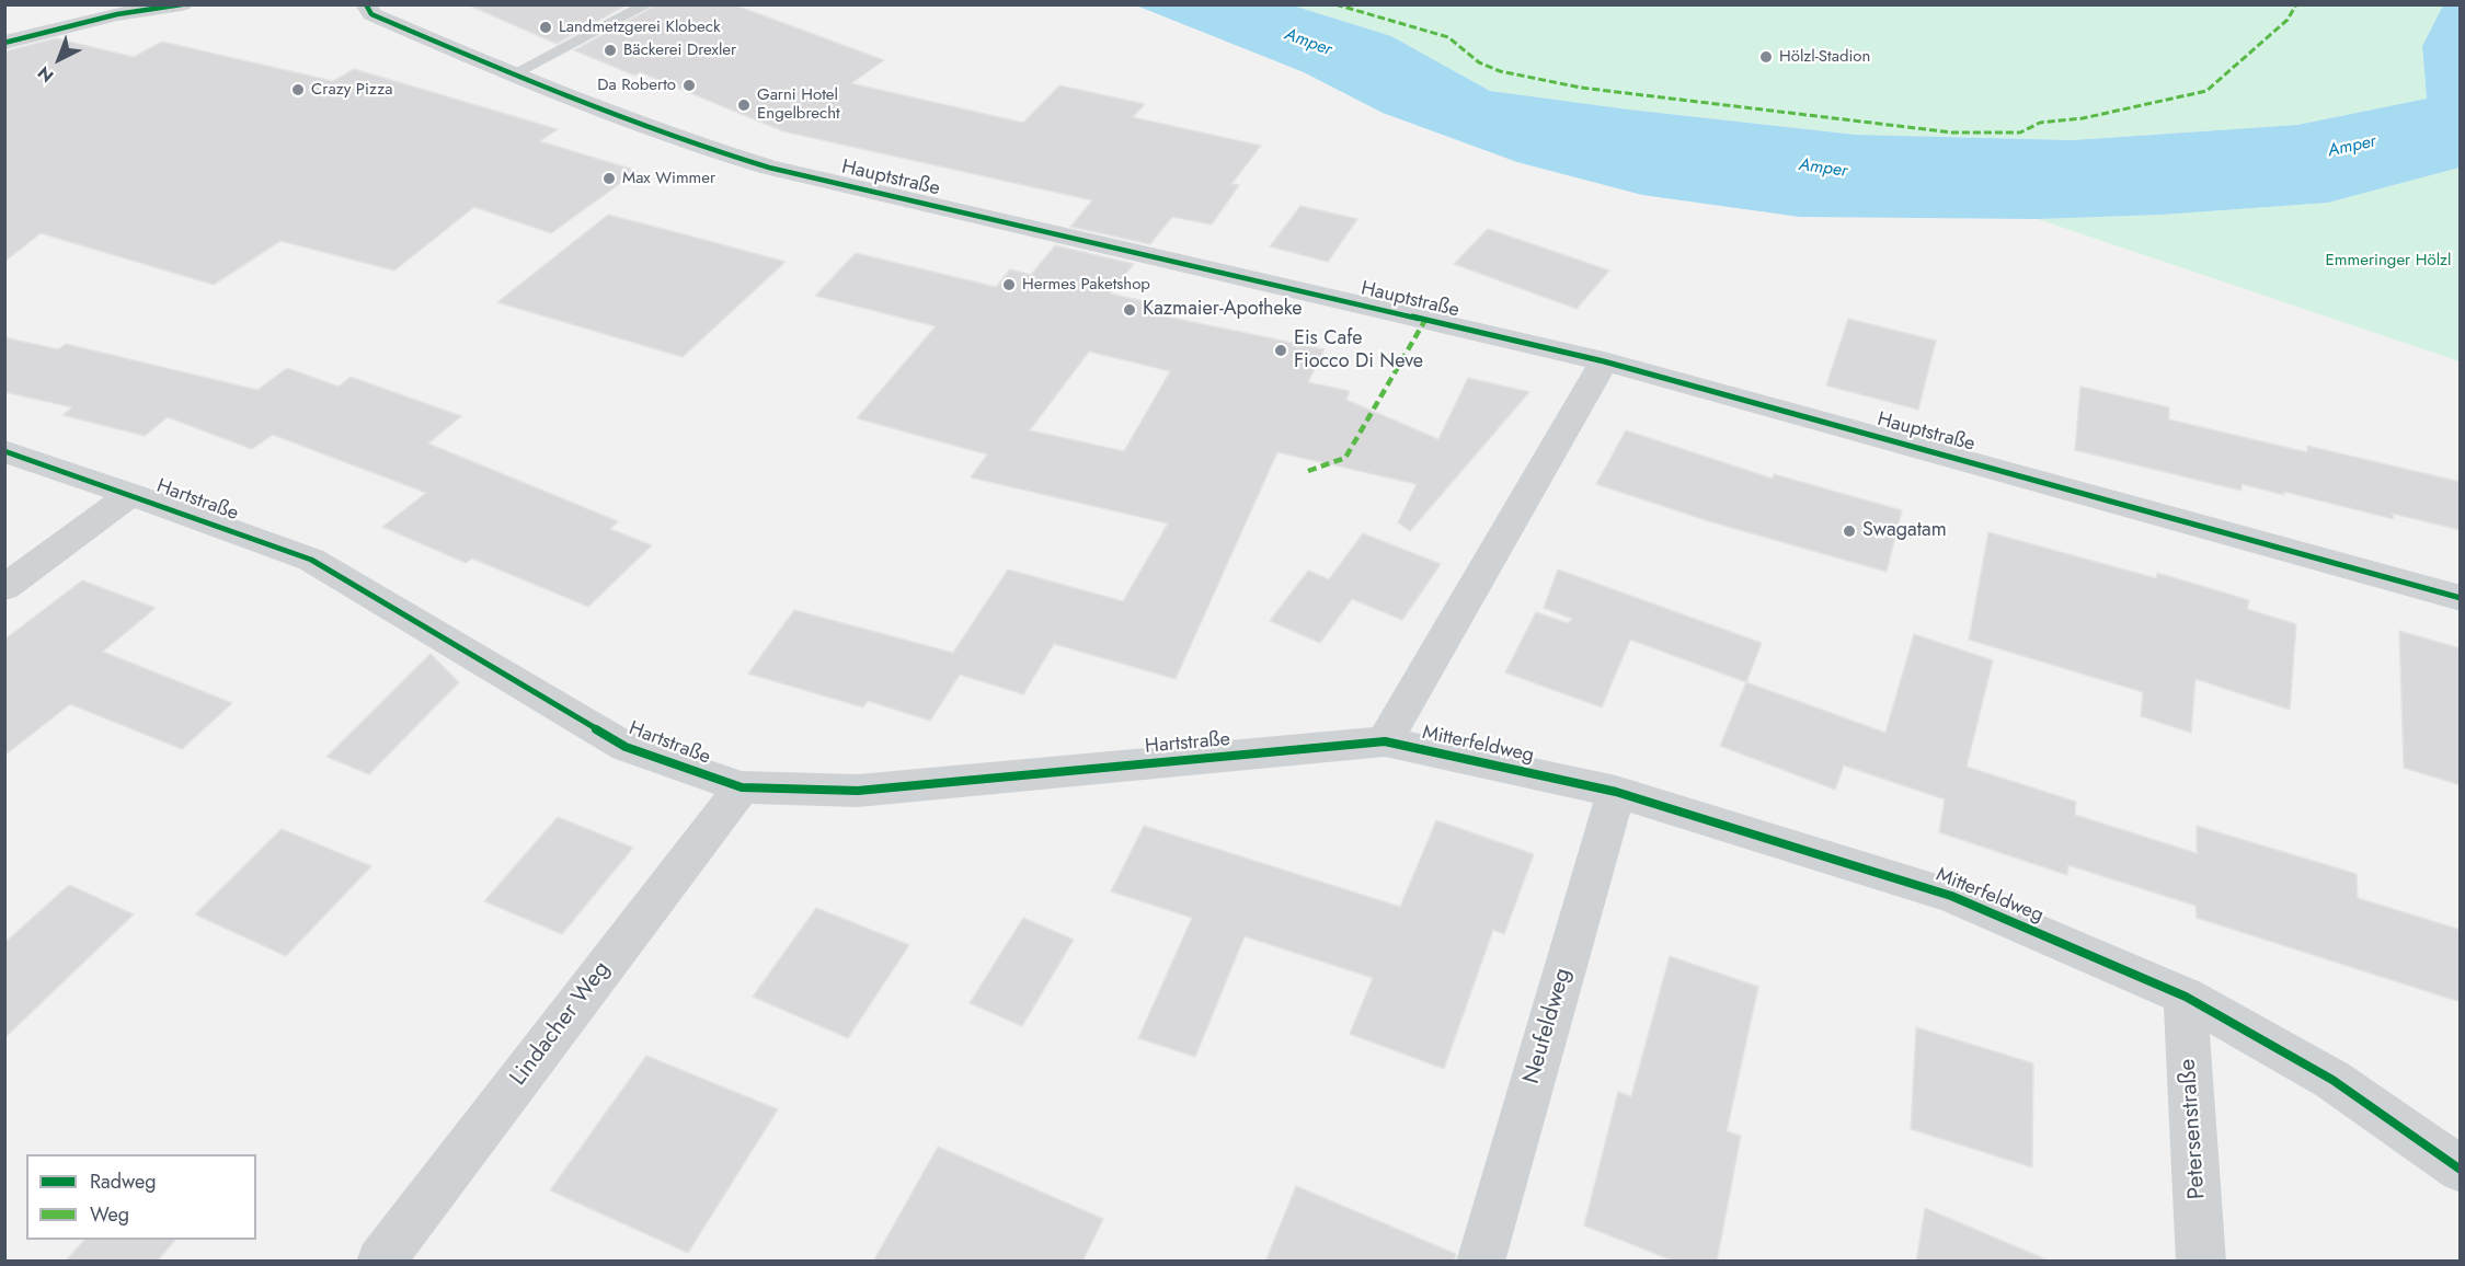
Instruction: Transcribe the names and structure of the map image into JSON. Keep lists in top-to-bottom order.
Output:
{
  "streets": {
    "street": [
      "Hauptstraße",
      "Hartstraße",
      "Mitterfeldweg",
      "Lindacher Weg",
      "Neufeldweg",
      "Petersenstraße"
    ]
  },
  "crossings": [
    ["Hartstraße", "Mitterfeldweg"],
    ["Hartstraße", "Lindacher Weg"],
    ["Mitterfeldweg", "Neufeldweg"],
    ["Mitterfeldweg", "Petersenstraße"]
  ],
  "water": ["Amper"],
  "parks": ["Emmeringer Hölzl"],
  "places": [
    "Landmetzgerei Klobeck",
    "Bäckerei Drexler",
    "Hölzl-Stadion",
    "Da Roberto",
    "Crazy Pizza",
    "Garni Hotel Engelbrecht",
    "Max Wimmer",
    "Hermes Paketshop",
    "Kazmaier-Apotheke",
    "Eis Cafe Fiocco Di Neve",
    "Swagatam"
  ],
  "legend": ["Radweg", "Weg"],
  "north": "bottom left"
}
